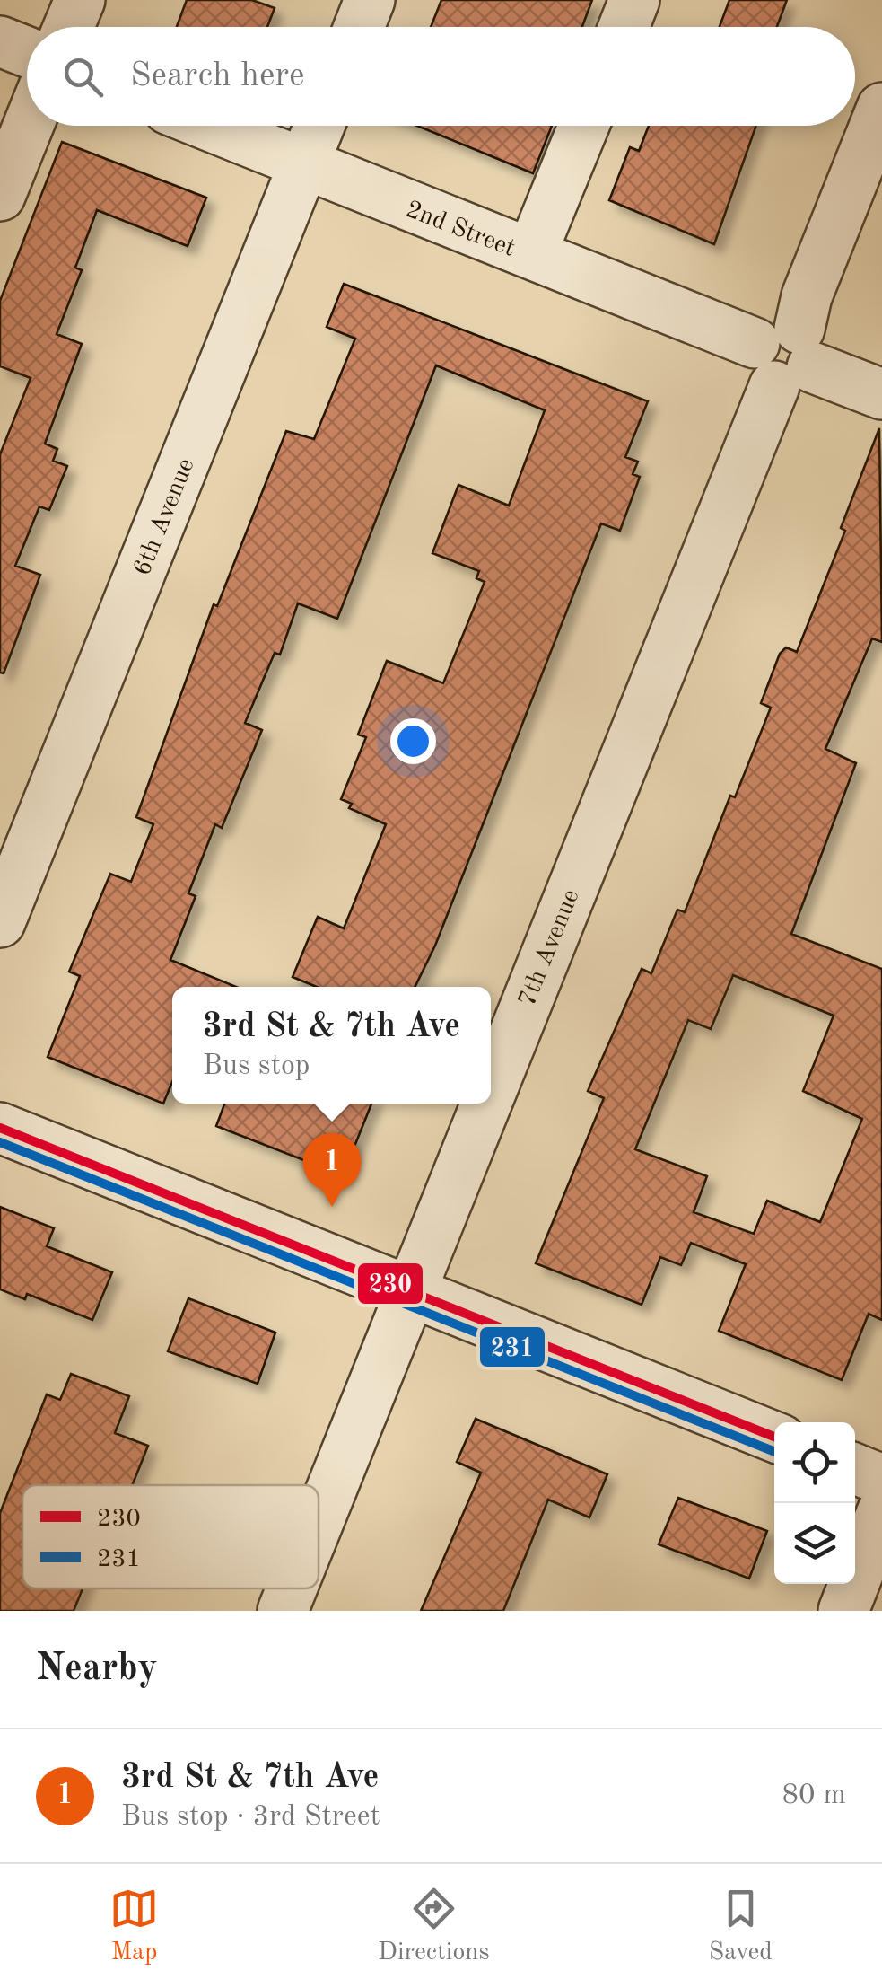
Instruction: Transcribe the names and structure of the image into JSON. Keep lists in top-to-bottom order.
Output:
{
  "streets": {
    "street": ["2nd Street", "6th Avenue", "7th Avenue"]
  },
  "crossings": [
    ["2nd Street", "6th Avenue"],
    ["2nd Street", "7th Avenue"]
  ],
  "lines": ["transit line 230", "transit line 231"],
  "legend": ["230", "231"],
  "page": {
    "search": "Search here",
    "popup": ["3rd St & 7th Ave", "Bus stop"],
    "pins": "1",
    "heading": "Nearby",
    "list": [
      {
        "mark": "1",
        "name": "3rd St & 7th Ave",
        "note": "Bus stop · 3rd Street",
        "value": "80 m"
      }
    ],
    "nav": ["Map", "Directions", "Saved"]
  }
}
